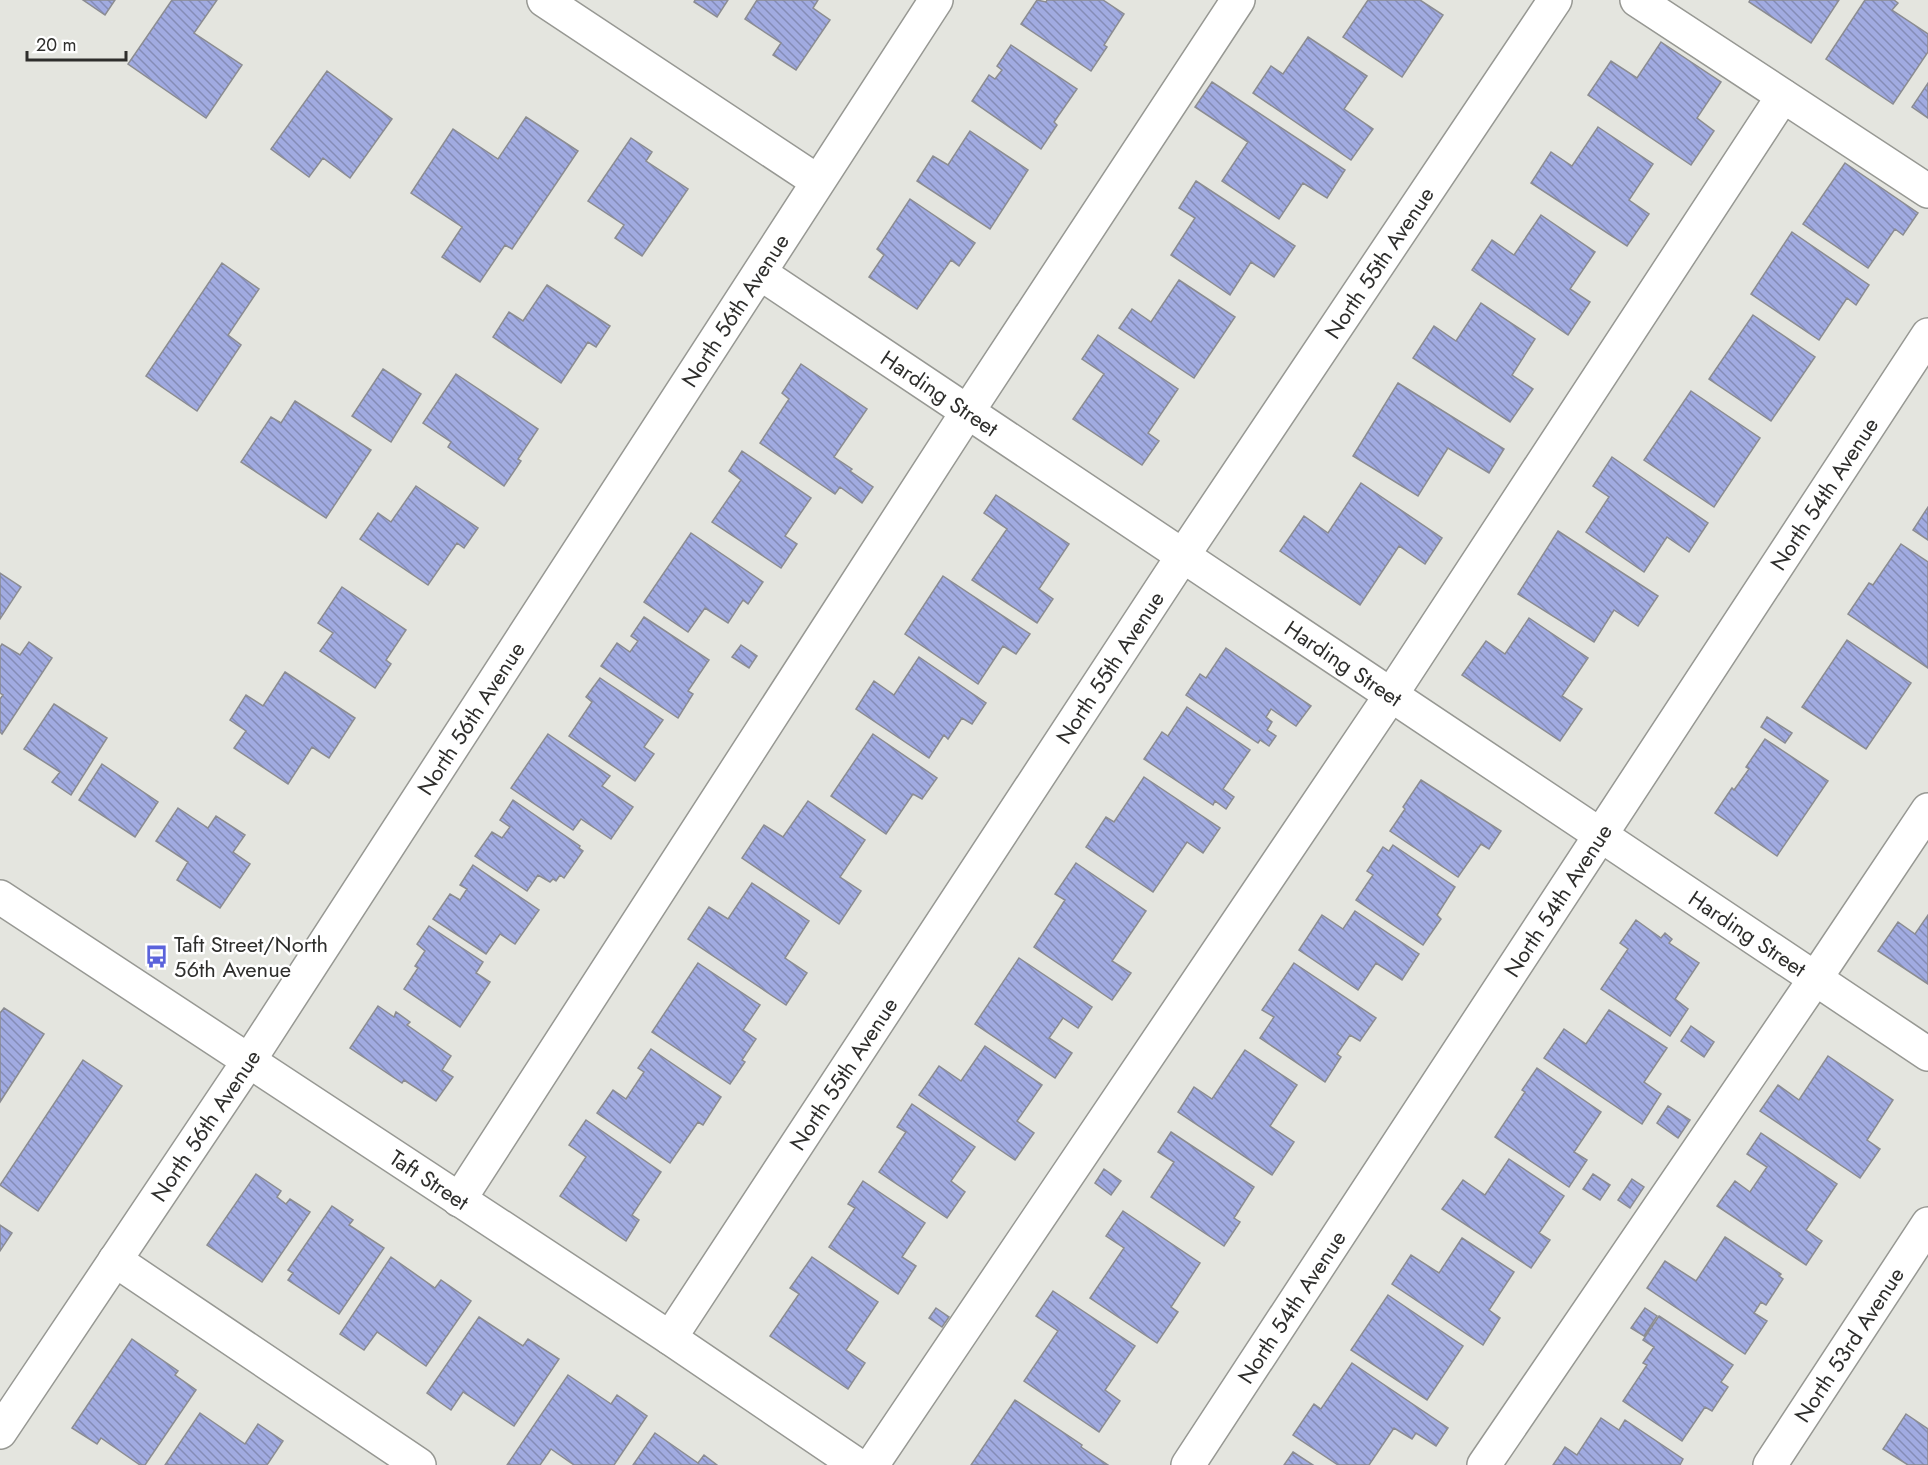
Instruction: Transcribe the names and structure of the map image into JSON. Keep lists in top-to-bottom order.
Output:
{
  "streets": {
    "street": [
      "North 55th Avenue",
      "North 56th Avenue",
      "Harding Street",
      "North 54th Avenue",
      "Taft Street",
      "North 53rd Avenue"
    ]
  },
  "crossings": [
    ["North 55th Avenue", "Harding Street"],
    ["North 55th Avenue", "Taft Street"],
    ["North 56th Avenue", "Harding Street"],
    ["North 56th Avenue", "Taft Street"],
    ["Harding Street", "North 54th Avenue"]
  ],
  "places": {
    "bus stop": ["Taft Street/North 56th Avenue"]
  },
  "scale_bar": "20 m"
}
